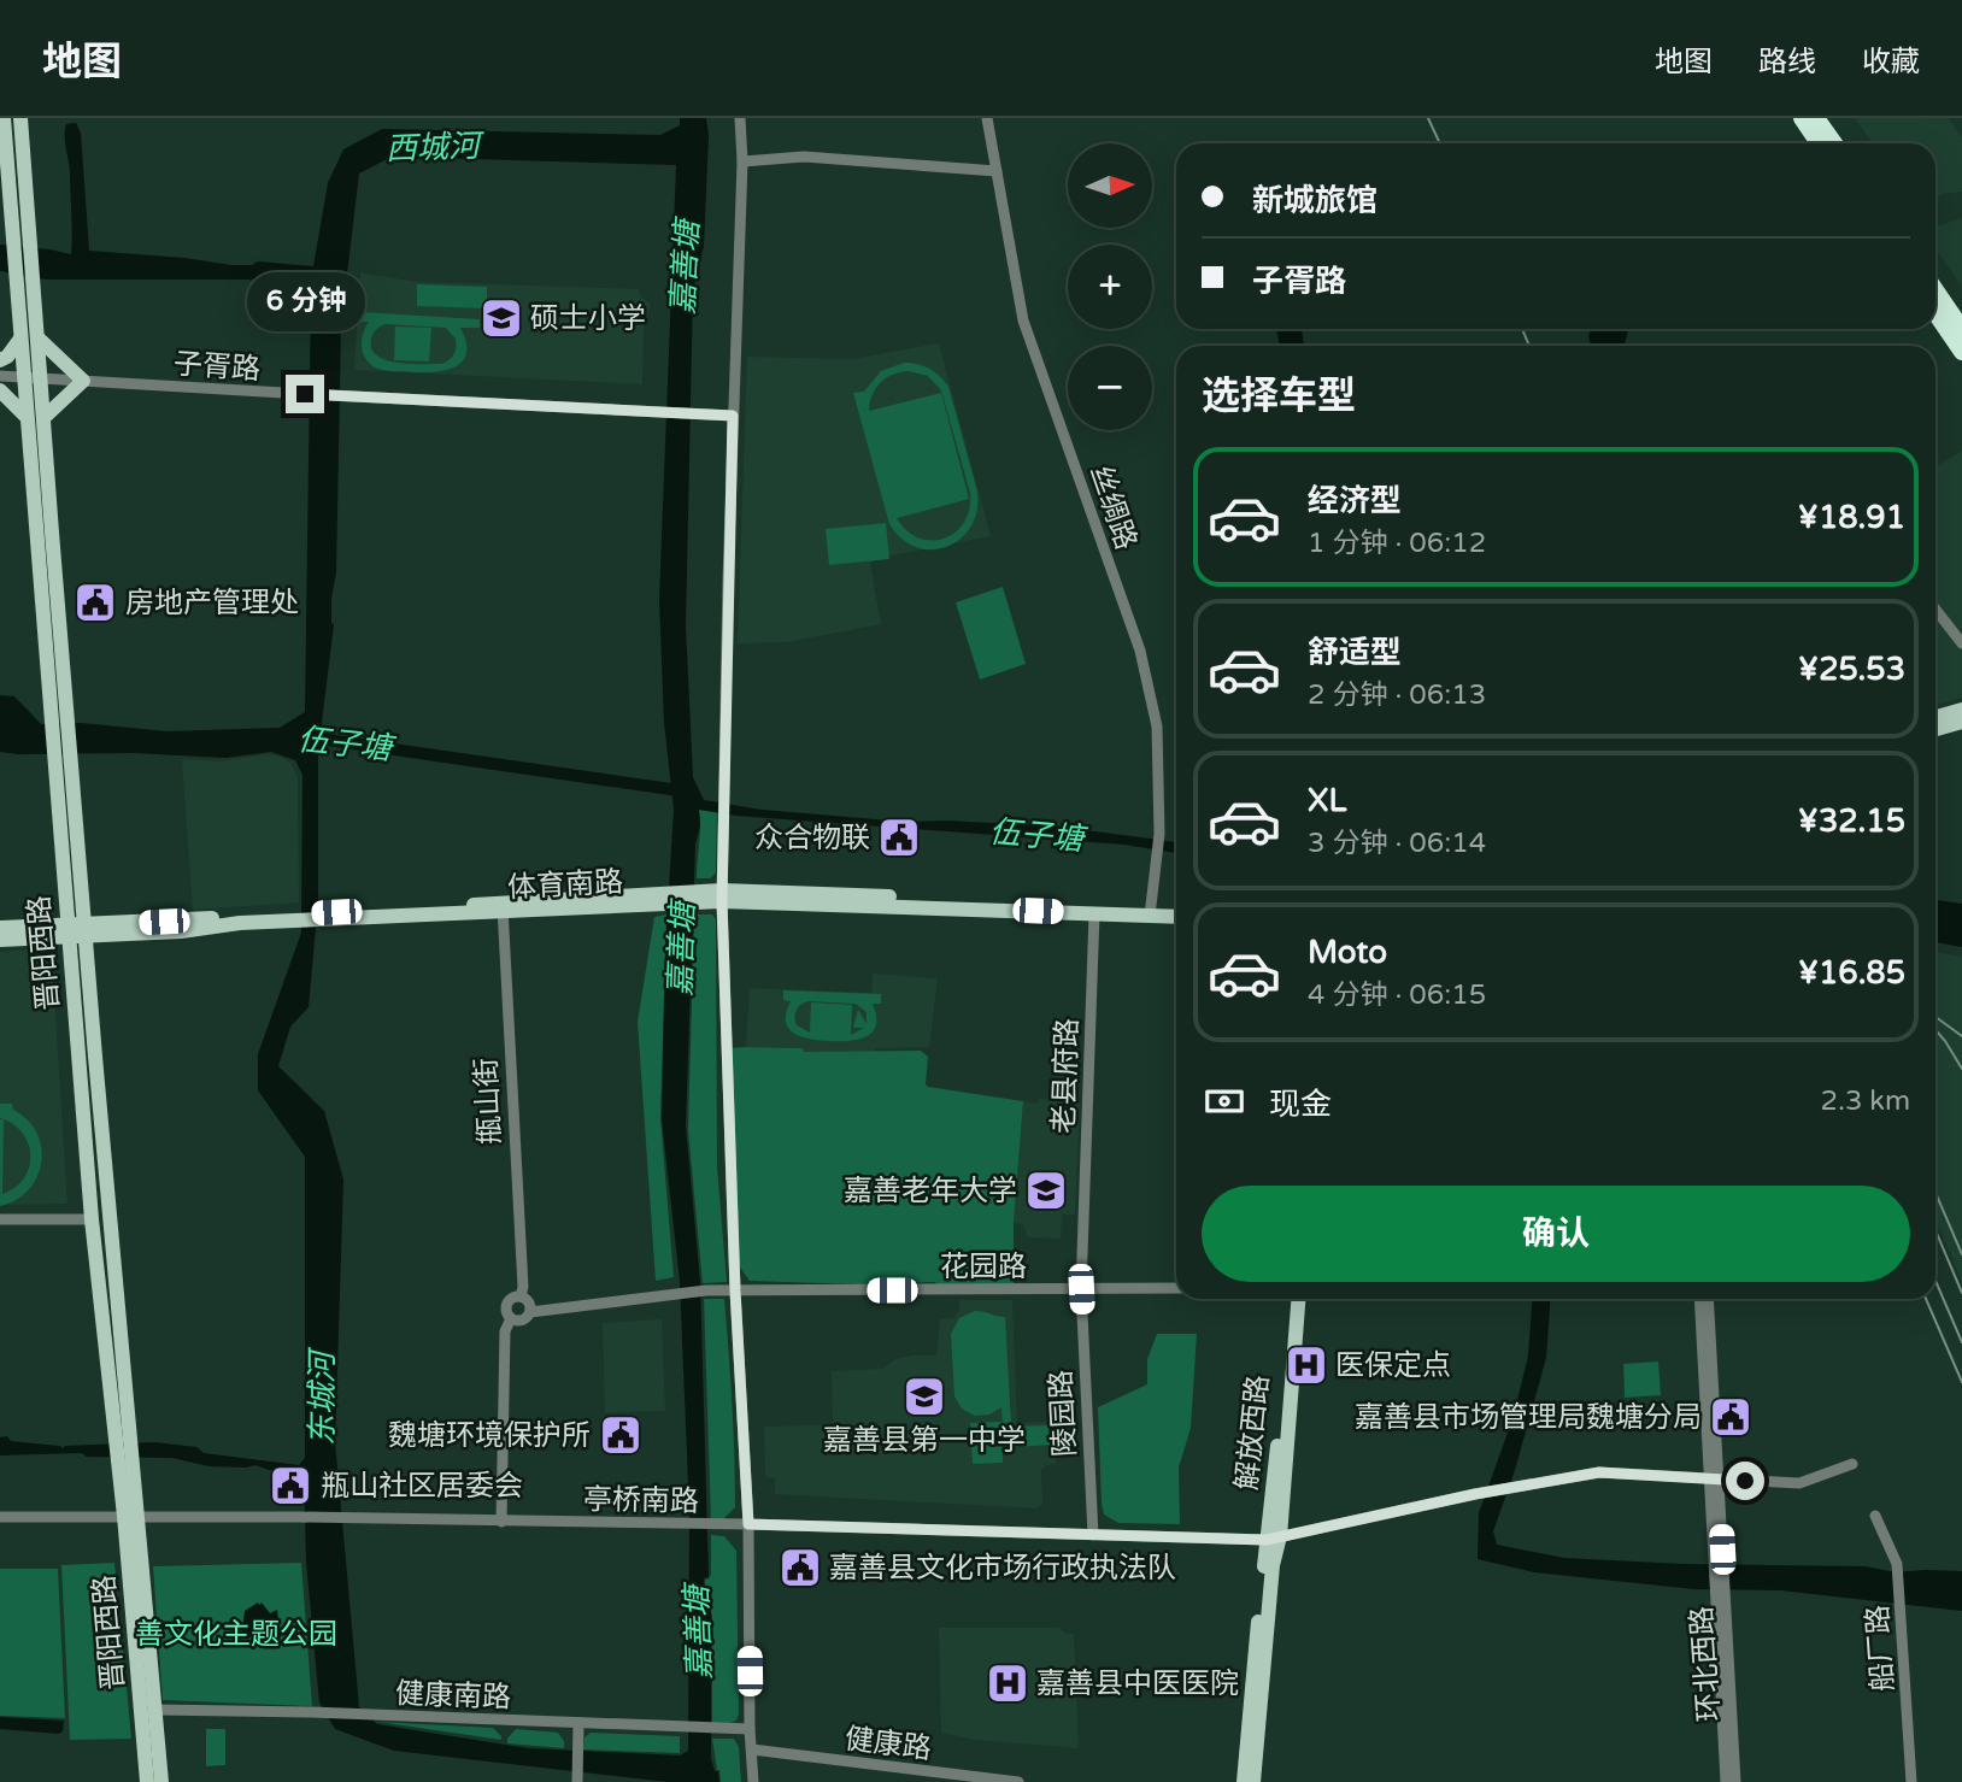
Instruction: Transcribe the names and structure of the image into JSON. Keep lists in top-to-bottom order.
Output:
{
  "streets": {
    "main road": ["体育南路", "晋阳西路", "解放西路"],
    "street": [
      "子胥路",
      "丝绸路",
      "老县府路",
      "甁山街",
      "花园路",
      "陵园路",
      "亭桥南路",
      "船厂路",
      "环北西路",
      "健康南路",
      "健康路"
    ]
  },
  "crossings": [
    ["子胥路", "晋阳西路"],
    ["丝绸路", "体育南路"],
    ["体育南路", "晋阳西路"],
    ["体育南路", "老县府路"],
    ["体育南路", "甁山街"],
    ["晋阳西路", "亭桥南路"],
    ["晋阳西路", "健康南路"],
    ["老县府路", "花园路"],
    ["老县府路", "陵园路"],
    ["甁山街", "花园路"],
    ["花园路", "陵园路"],
    ["陵园路", "亭桥南路"],
    ["解放西路", "亭桥南路"],
    ["亭桥南路", "环北西路"]
  ],
  "water": [
    "西城河",
    "嘉善塘",
    "伍子塘",
    "东城河"
  ],
  "parks": ["善文化主题公园"],
  "places": {
    "school or university": ["硕士小学", "嘉善老年大学", "嘉善县第一中学"],
    "public building": [
      "房地产管理处",
      "众合物联",
      "嘉善县市场管理局魏塘分局",
      "魏塘环境保护所",
      "瓶山社区居委会",
      "嘉善县文化市场行政执法队"
    ],
    "hospital": ["医保定点", "嘉善县中医医院"]
  },
  "north": "right",
  "page": {
    "header": "地图",
    "nav": ["地图", "路线", "收藏"],
    "map_buttons": ["+", "−"],
    "banner": ["新城旅馆", "子胥路"],
    "bubble": "6 分钟",
    "heading": "选择车型",
    "list": [
      {
        "name": "经济型",
        "note": "1 分钟 · 06:12",
        "value": "¥18.91"
      },
      {
        "name": "舒适型",
        "note": "2 分钟 · 06:13",
        "value": "¥25.53"
      },
      {
        "name": "XL",
        "note": "3 分钟 · 06:14",
        "value": "¥32.15"
      },
      {
        "name": "Moto",
        "note": "4 分钟 · 06:15",
        "value": "¥16.85"
      }
    ],
    "pay": ["现金", "2.3 km"],
    "buttons": "确认"
  }
}
